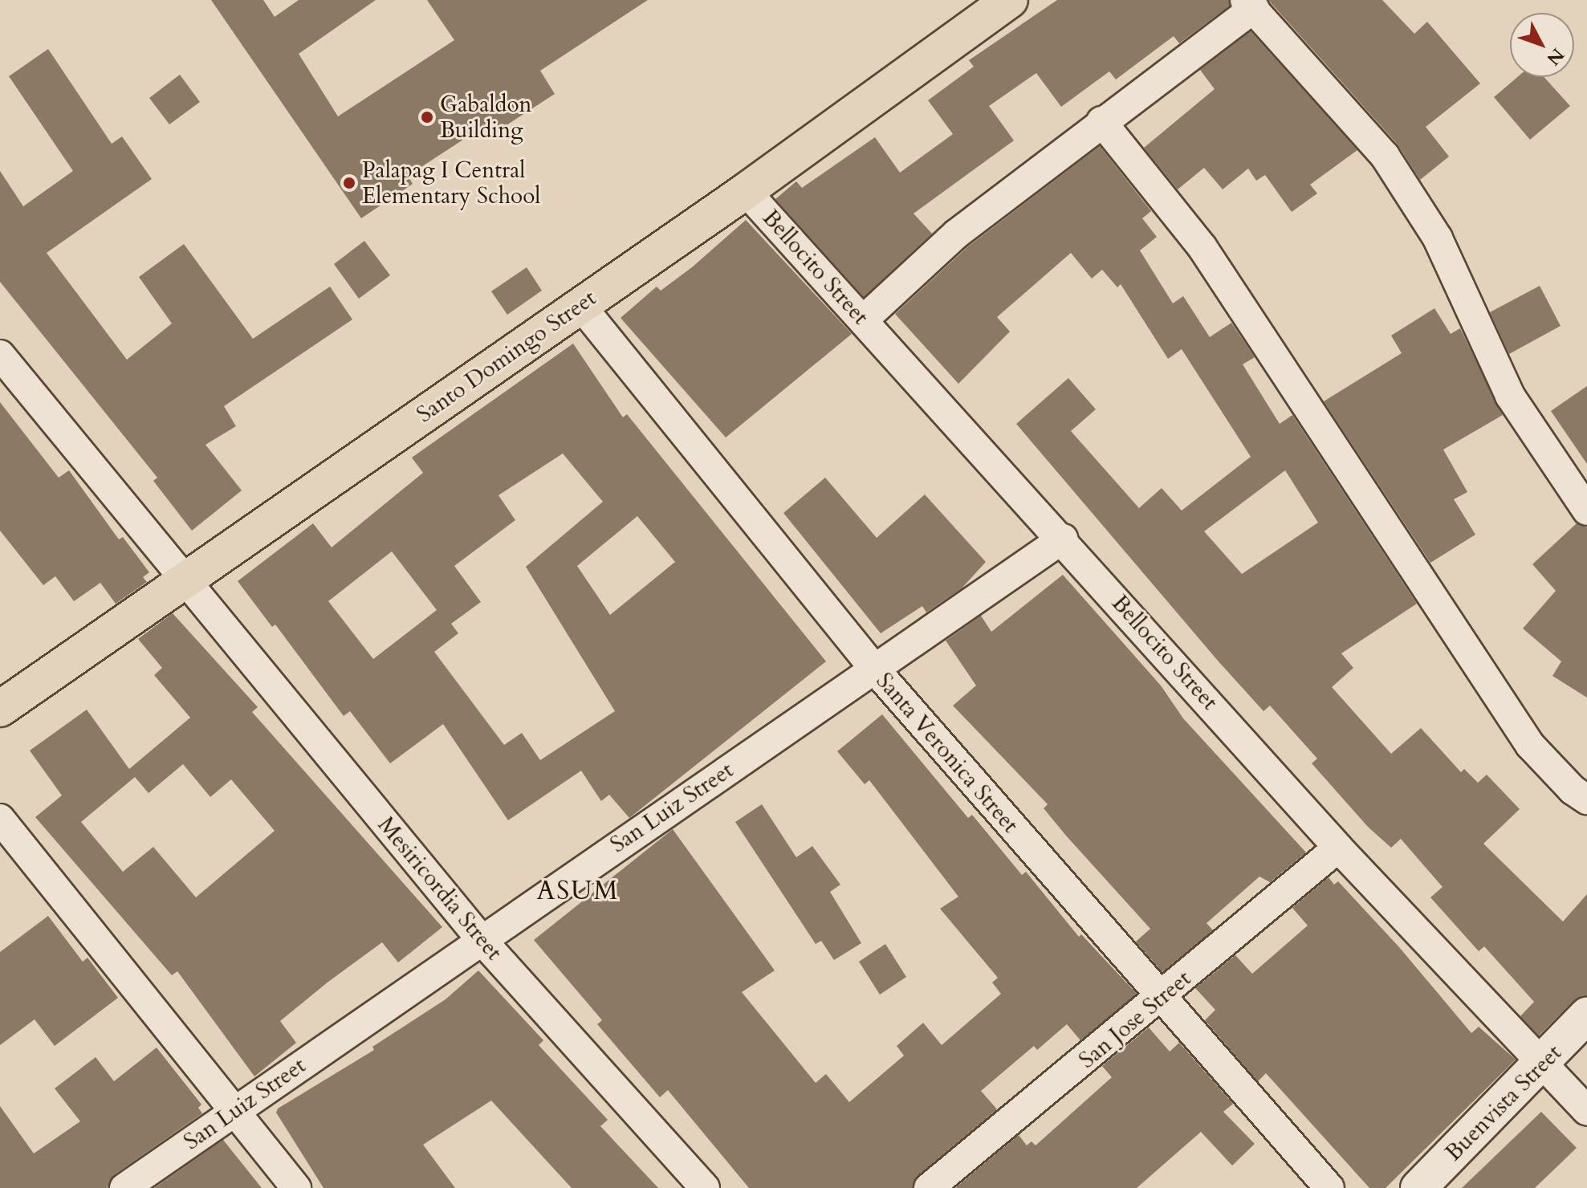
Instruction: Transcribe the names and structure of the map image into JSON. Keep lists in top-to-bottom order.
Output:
{
  "streets": {
    "main road": ["Santo Domingo Street"],
    "street": [
      "Bellocito Street",
      "Santa Veronica Street",
      "San Luiz Street",
      "Mesiricordia Street",
      "San Jose Street",
      "Buenvista Street"
    ]
  },
  "crossings": [
    ["Bellocito Street", "Santo Domingo Street"],
    ["Bellocito Street", "San Luiz Street"],
    ["Bellocito Street", "San Jose Street"],
    ["Bellocito Street", "Buenvista Street"],
    ["Santo Domingo Street", "Santa Veronica Street"],
    ["Santo Domingo Street", "Mesiricordia Street"],
    ["Santa Veronica Street", "San Luiz Street"],
    ["Santa Veronica Street", "San Jose Street"],
    ["San Luiz Street", "Mesiricordia Street"]
  ],
  "districts": ["ASUM"],
  "places": ["Gabaldon Building", "Palapag I Central Elementary School"],
  "north": "bottom right"
}
